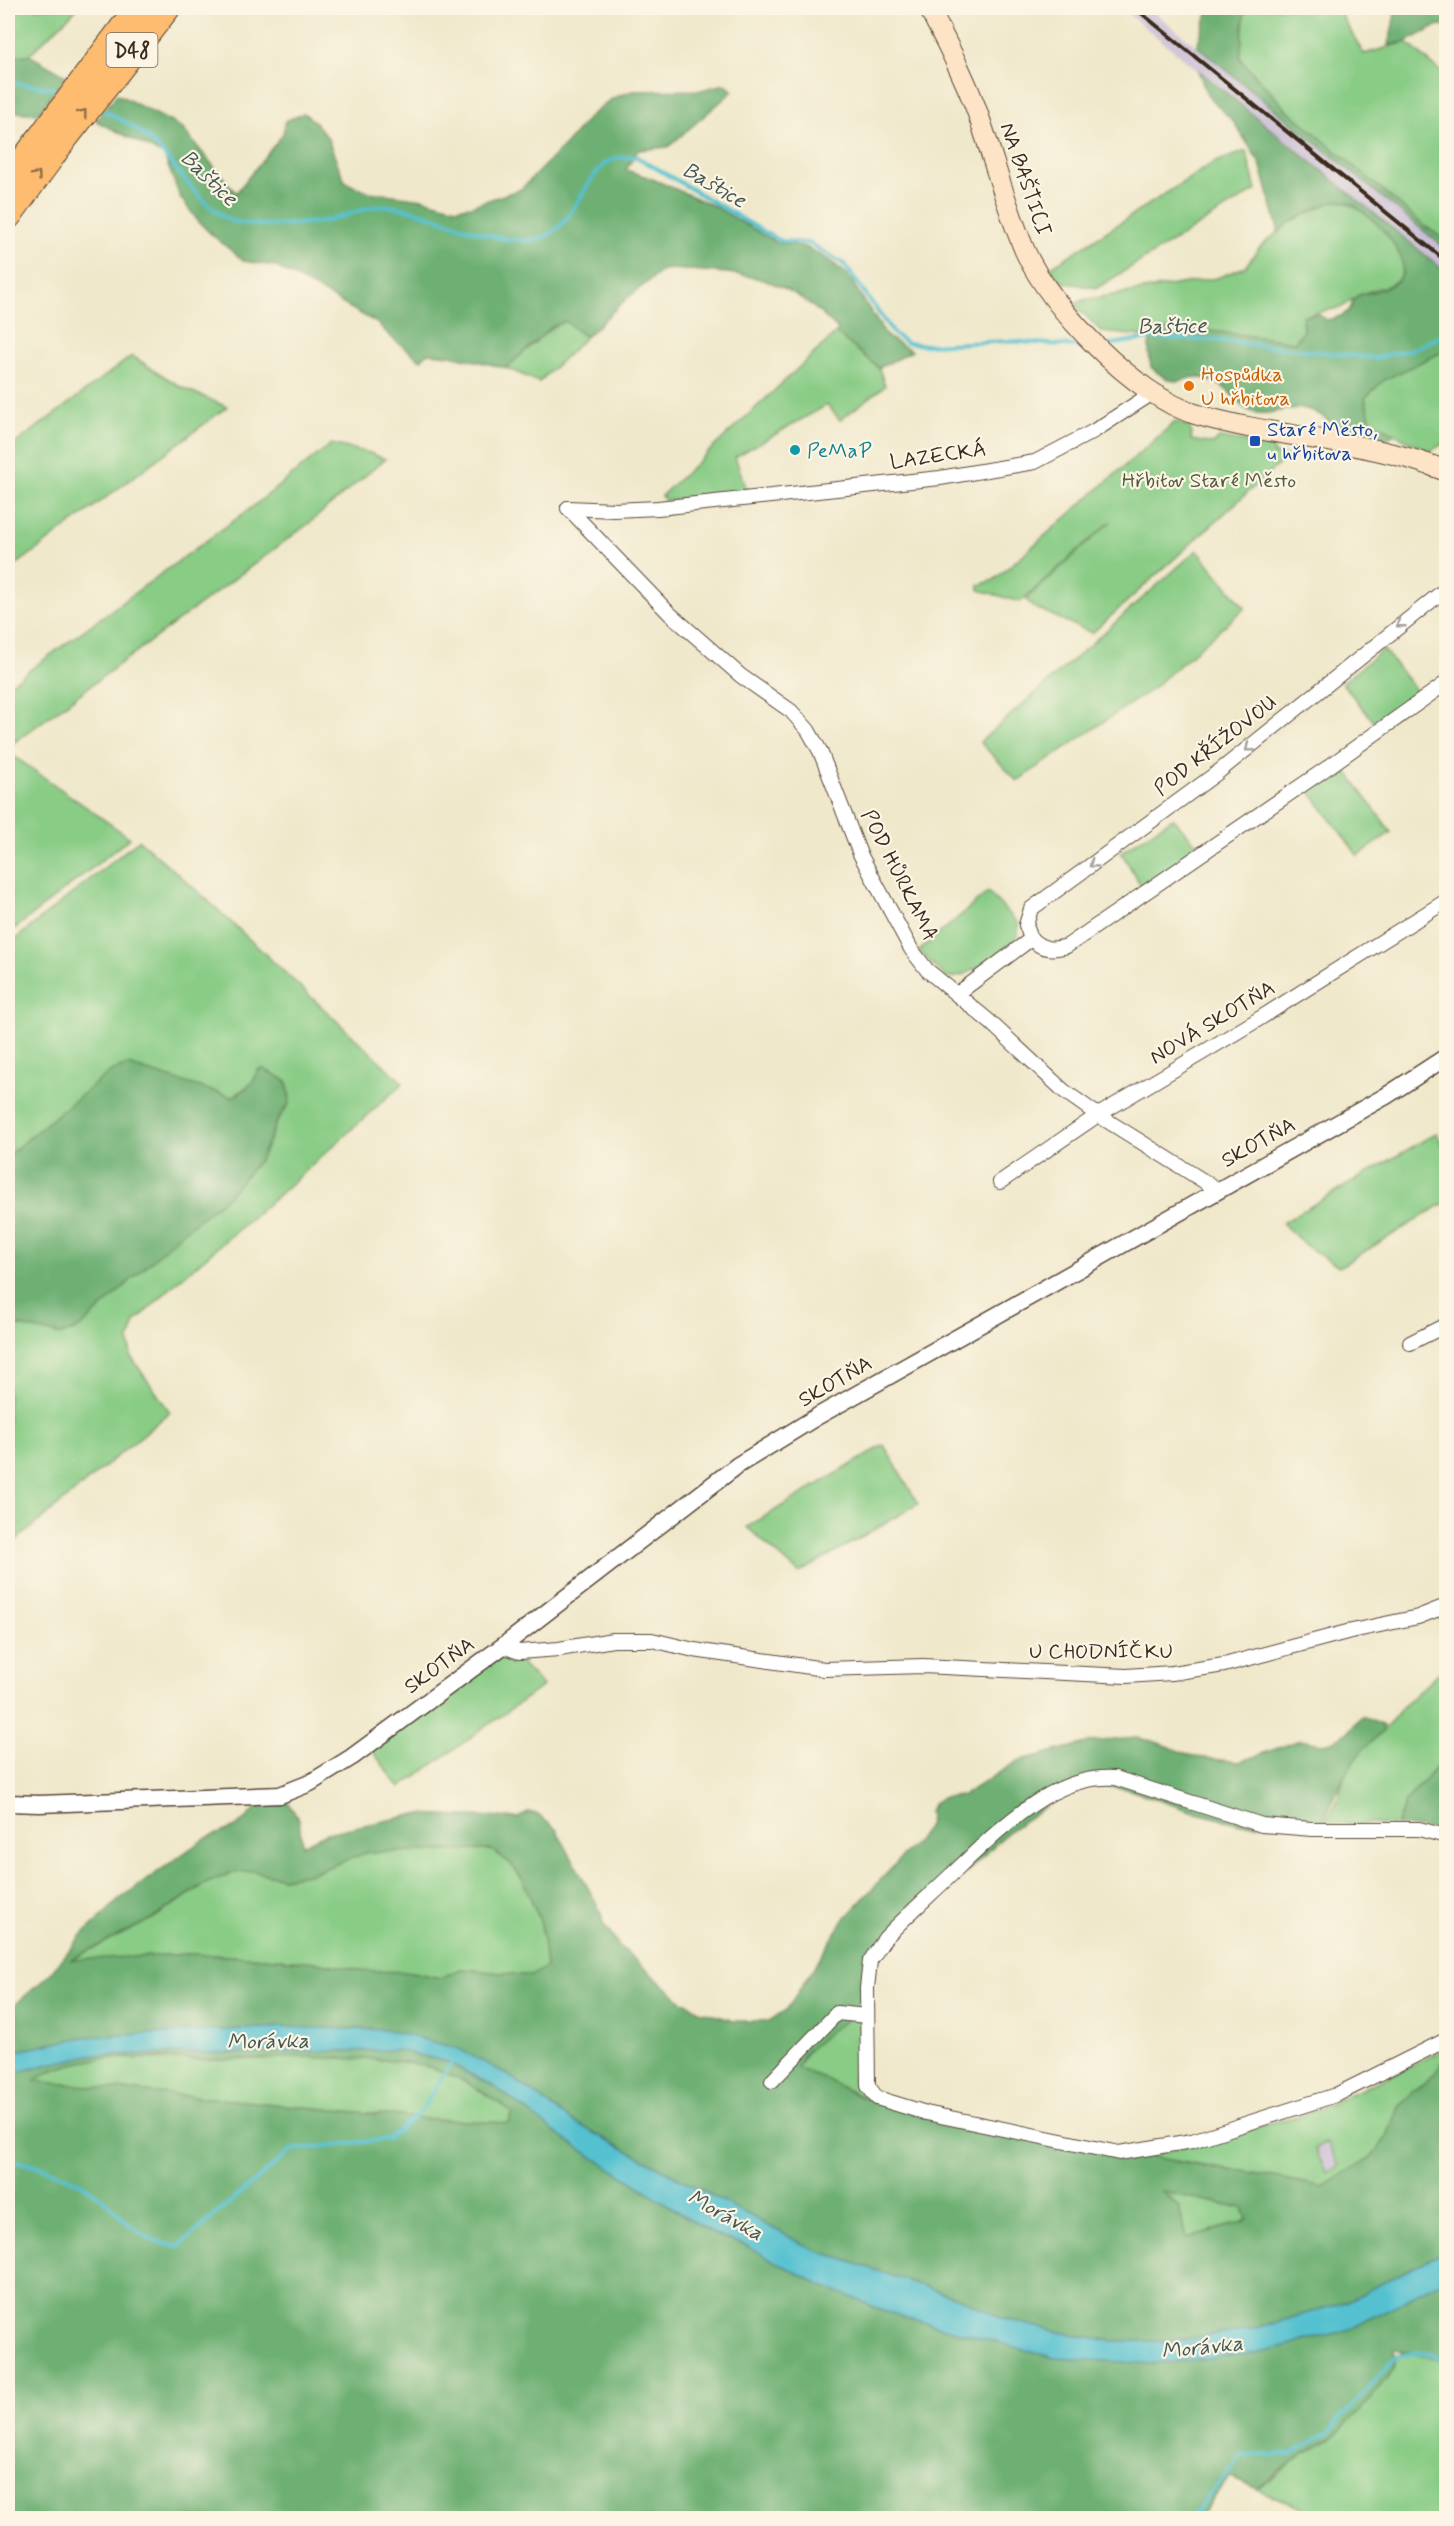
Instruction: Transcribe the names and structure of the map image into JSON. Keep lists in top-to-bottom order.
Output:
{
  "streets": {
    "highway": ["D48"],
    "main road": ["NA BAŠTICI"],
    "street": [
      "LAZECKÁ",
      "POD KŘÍŽOVOU",
      "POD HŮRKAMA",
      "NOVÁ SKOTŇA",
      "SKOTŇA",
      "U CHODNÍČKU"
    ]
  },
  "crossings": [
    ["NA BAŠTICI", "LAZECKÁ"],
    ["LAZECKÁ", "POD HŮRKAMA"],
    ["POD HŮRKAMA", "NOVÁ SKOTŇA"],
    ["POD HŮRKAMA", "SKOTŇA"],
    ["SKOTŇA", "U CHODNÍČKU"]
  ],
  "water": ["Baštice", "Morávka"],
  "parks": ["Hřbitov Staré Město"],
  "places": {
    "other": ["Hospůdka U hřbitova", "PeMaP"],
    "transit": ["Staré Město, u hřbitova"]
  }
}
